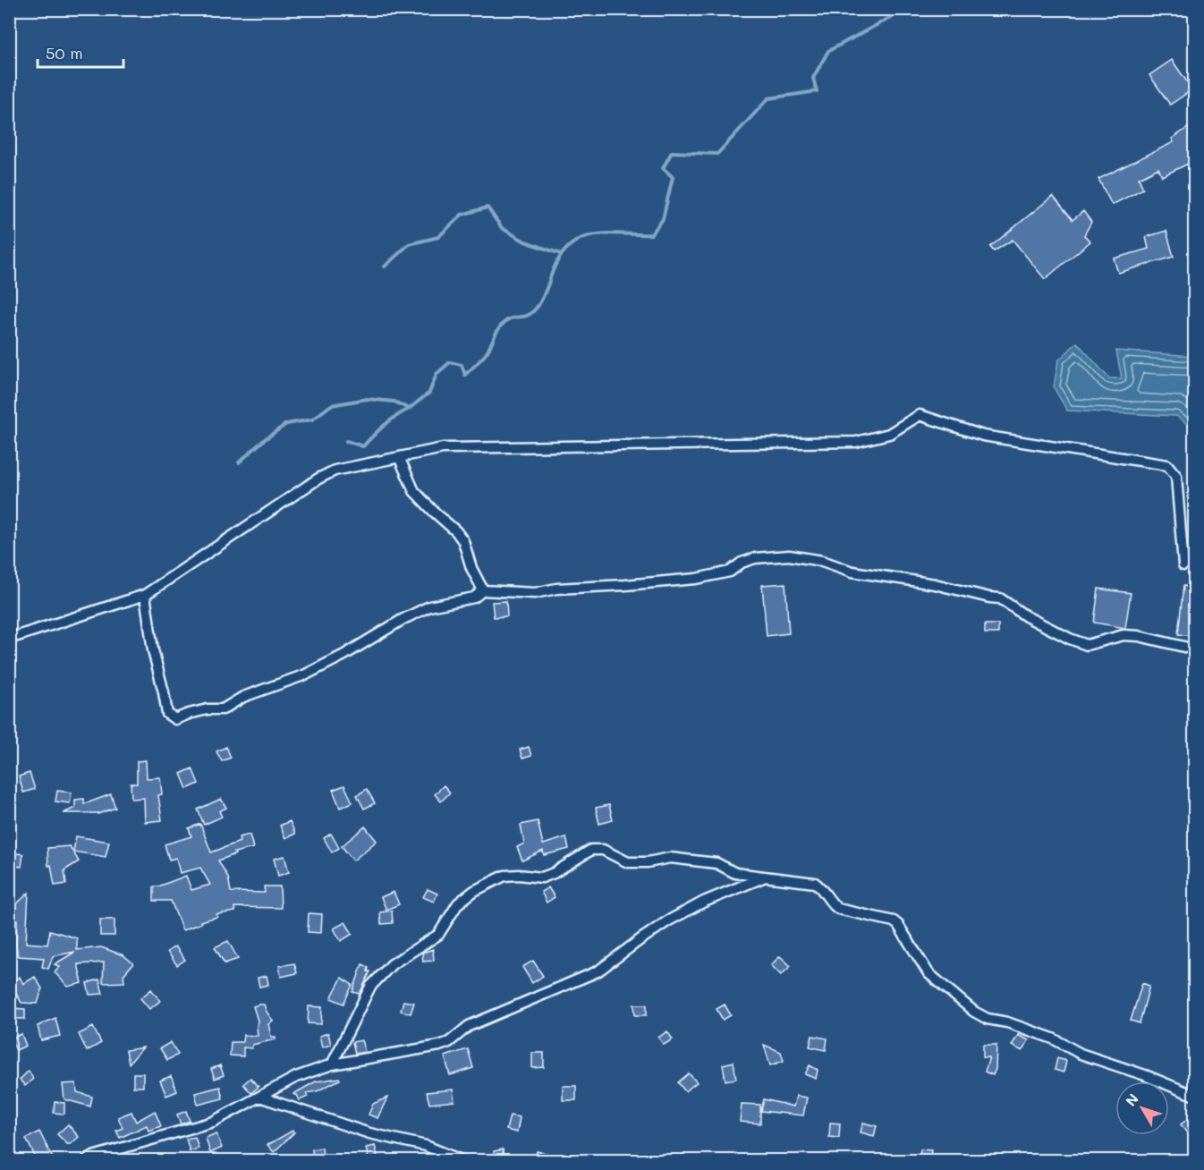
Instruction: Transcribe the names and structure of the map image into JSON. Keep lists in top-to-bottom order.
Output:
{
  "scale_bar": "50 m",
  "north": "top left"
}
